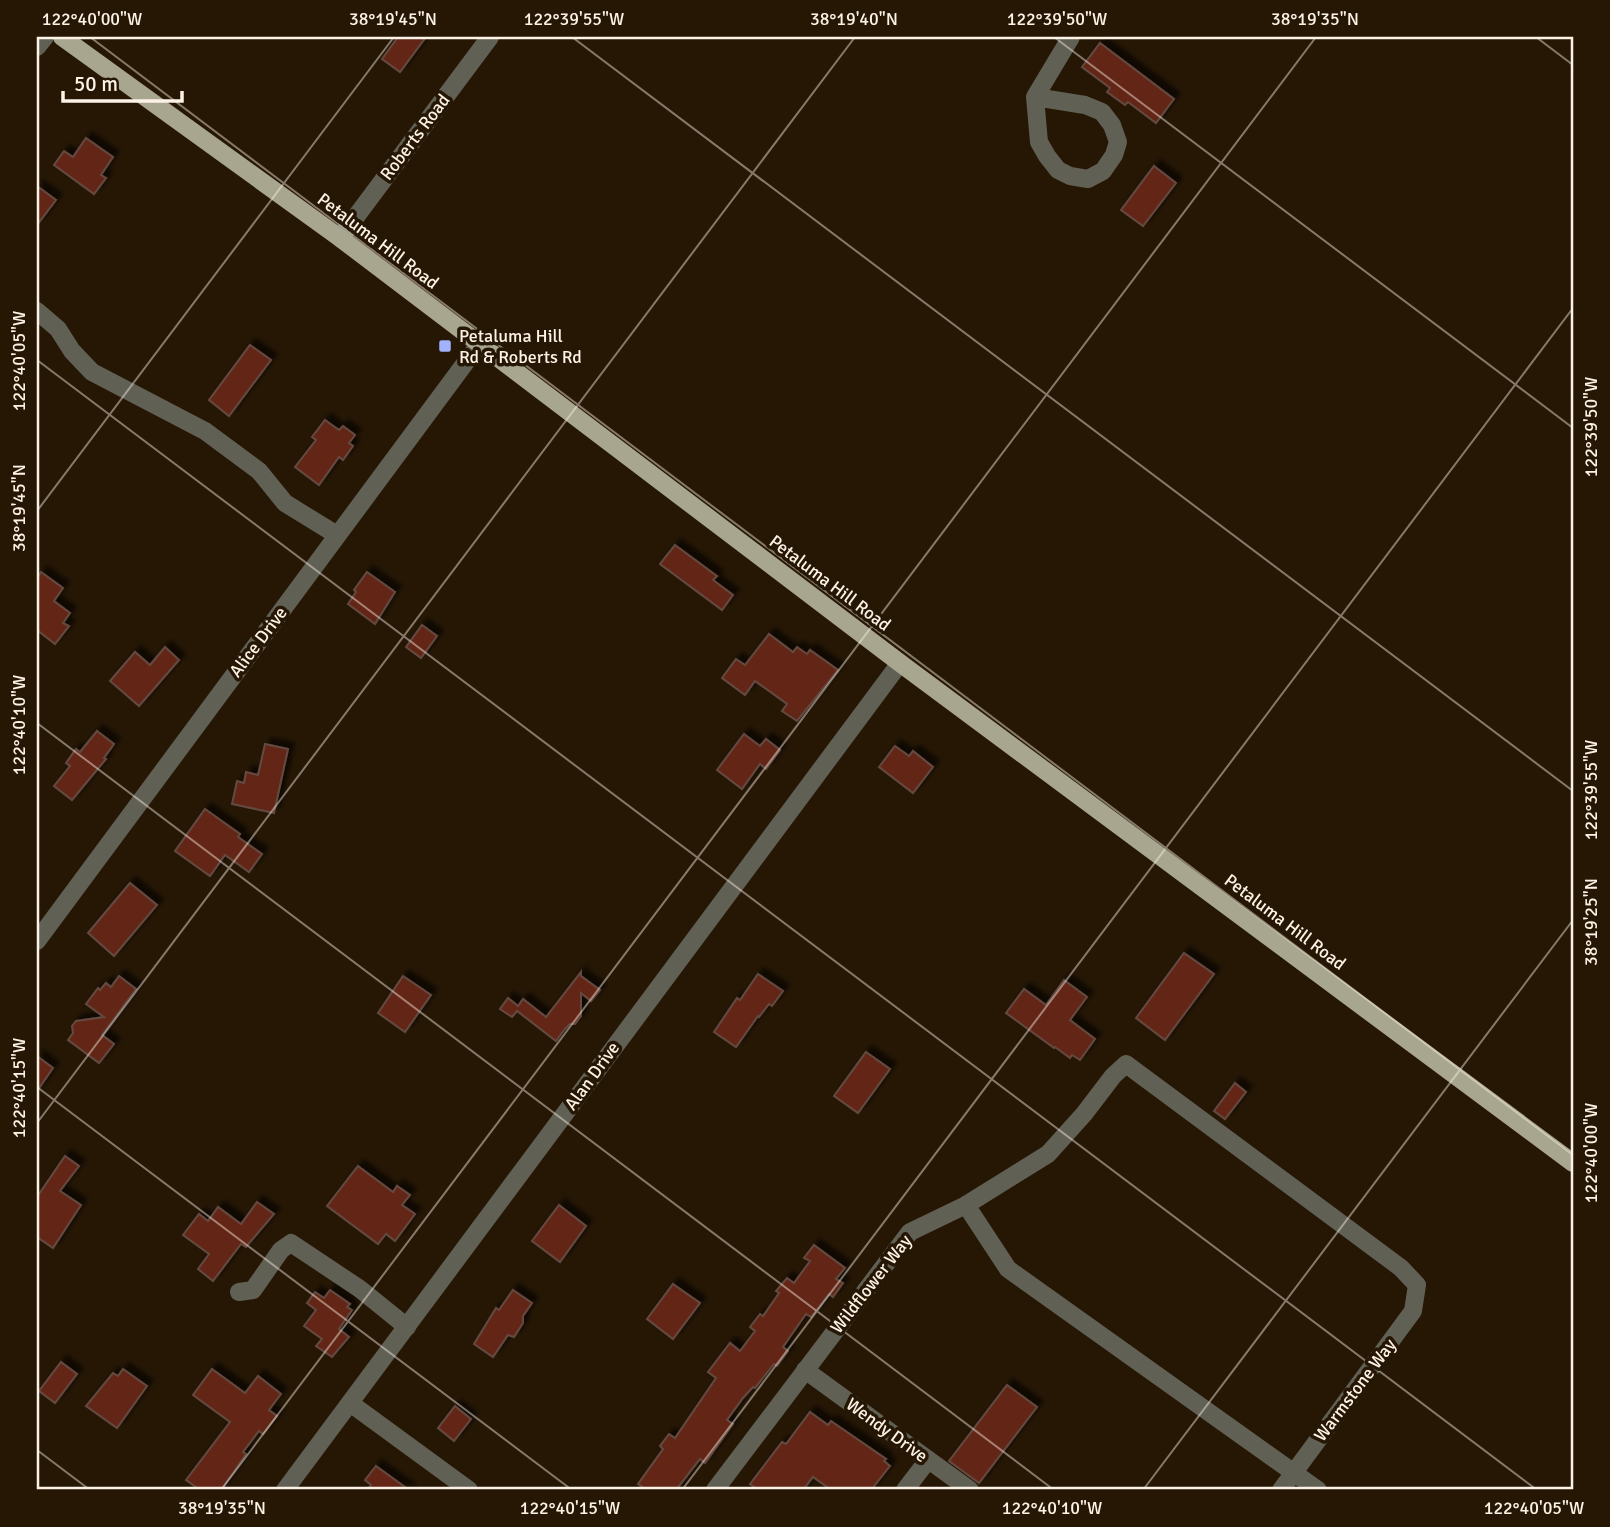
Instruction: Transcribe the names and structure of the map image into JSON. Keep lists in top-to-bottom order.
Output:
{
  "streets": {
    "main road": ["Petaluma Hill Road"],
    "street": [
      "Roberts Road",
      "Alice Drive",
      "Alan Drive",
      "Wildflower Way",
      "Warmstone Way",
      "Wendy Drive"
    ]
  },
  "crossings": [
    ["Roberts Road", "Petaluma Hill Road"],
    ["Petaluma Hill Road", "Alice Drive"],
    ["Petaluma Hill Road", "Alan Drive"],
    ["Wildflower Way", "Warmstone Way"],
    ["Wildflower Way", "Wendy Drive"]
  ],
  "places": {
    "transit": ["Petaluma Hill Rd & Roberts Rd"]
  },
  "scale_bar": "50 m",
  "coordinates": [
    "122°40'00\"W",
    "38°19'45\"N",
    "122°39'55\"W",
    "38°19'40\"N",
    "122°39'50\"W",
    "38°19'35\"N",
    "122°40'05\"W",
    "122°40'10\"W",
    "38°19'25\"N",
    "122°40'15\"W"
  ]
}
